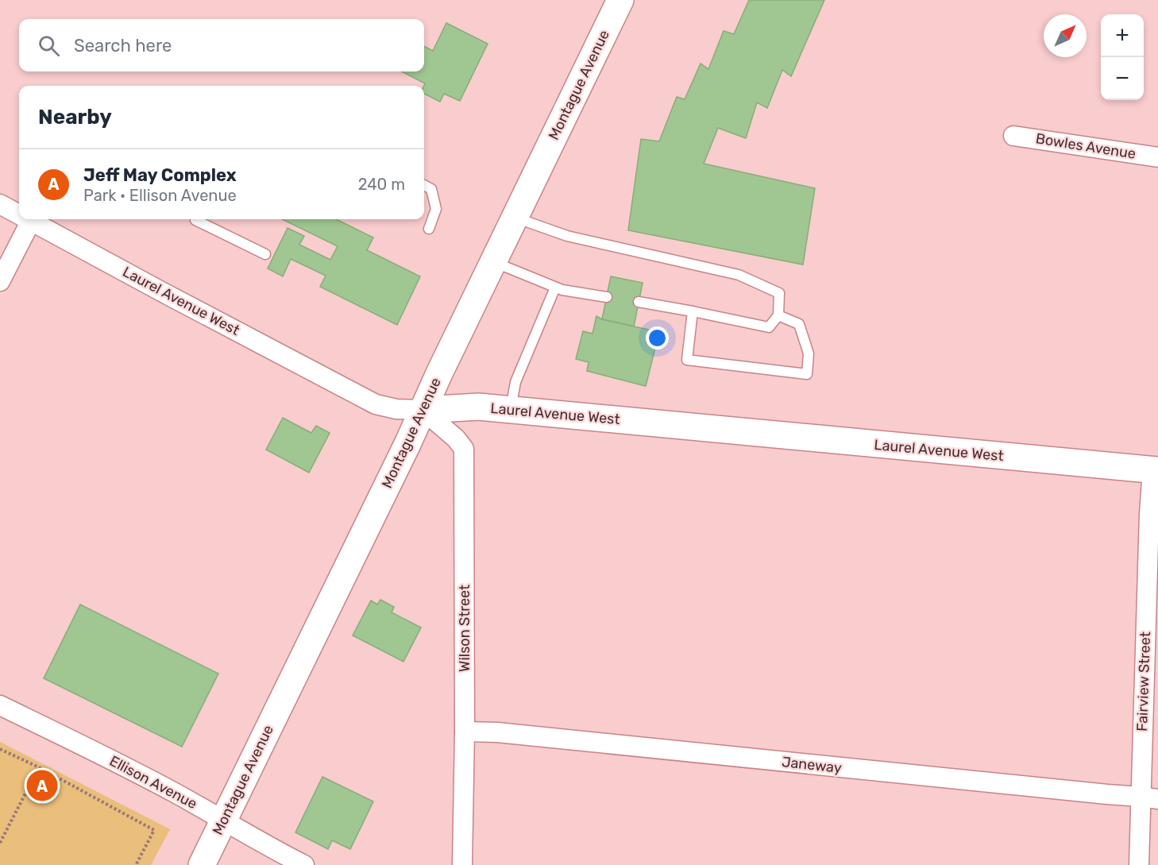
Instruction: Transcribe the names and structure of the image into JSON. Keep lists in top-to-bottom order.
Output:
{
  "streets": {
    "main road": ["Montague Avenue", "Laurel Avenue West"],
    "street": [
      "Bowles Avenue",
      "Wilson Street",
      "Fairview Street",
      "Janeway",
      "Ellison Avenue"
    ]
  },
  "crossings": [
    ["Montague Avenue", "Laurel Avenue West"],
    ["Montague Avenue", "Wilson Street"],
    ["Montague Avenue", "Ellison Avenue"],
    ["Laurel Avenue West", "Wilson Street"],
    ["Laurel Avenue West", "Fairview Street"],
    ["Wilson Street", "Janeway"],
    ["Fairview Street", "Janeway"]
  ],
  "north": "top right",
  "page": {
    "map_buttons": ["+", "−"],
    "search": "Search here",
    "heading": "Nearby",
    "list": [
      {
        "mark": "A",
        "name": "Jeff May Complex",
        "note": "Park · Ellison Avenue",
        "value": "240 m"
      }
    ],
    "pins": "A"
  }
}
